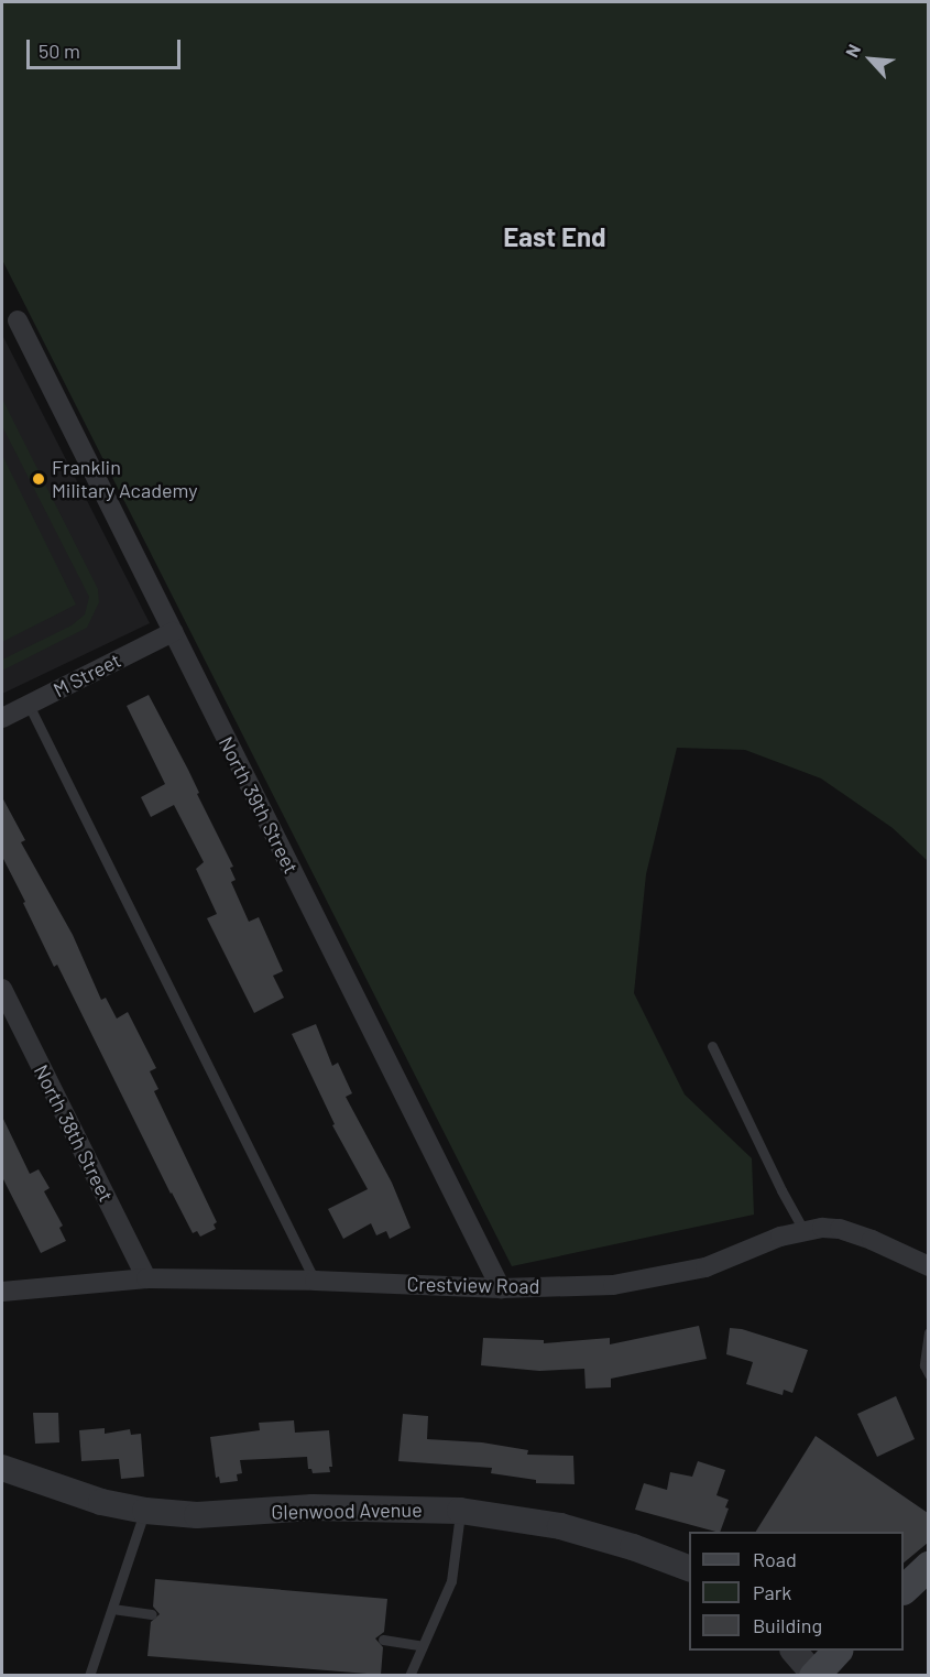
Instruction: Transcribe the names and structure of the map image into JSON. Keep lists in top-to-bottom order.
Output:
{
  "streets": {
    "street": [
      "M Street",
      "North 39th Street",
      "North 38th Street",
      "Crestview Road",
      "Glenwood Avenue"
    ]
  },
  "crossings": [
    ["M Street", "North 39th Street"],
    ["North 39th Street", "Crestview Road"],
    ["North 38th Street", "Crestview Road"]
  ],
  "districts": ["East End"],
  "places": ["Franklin Military Academy"],
  "legend": ["Road", "Park", "Building"],
  "scale_bar": "50 m",
  "north": "top left"
}
